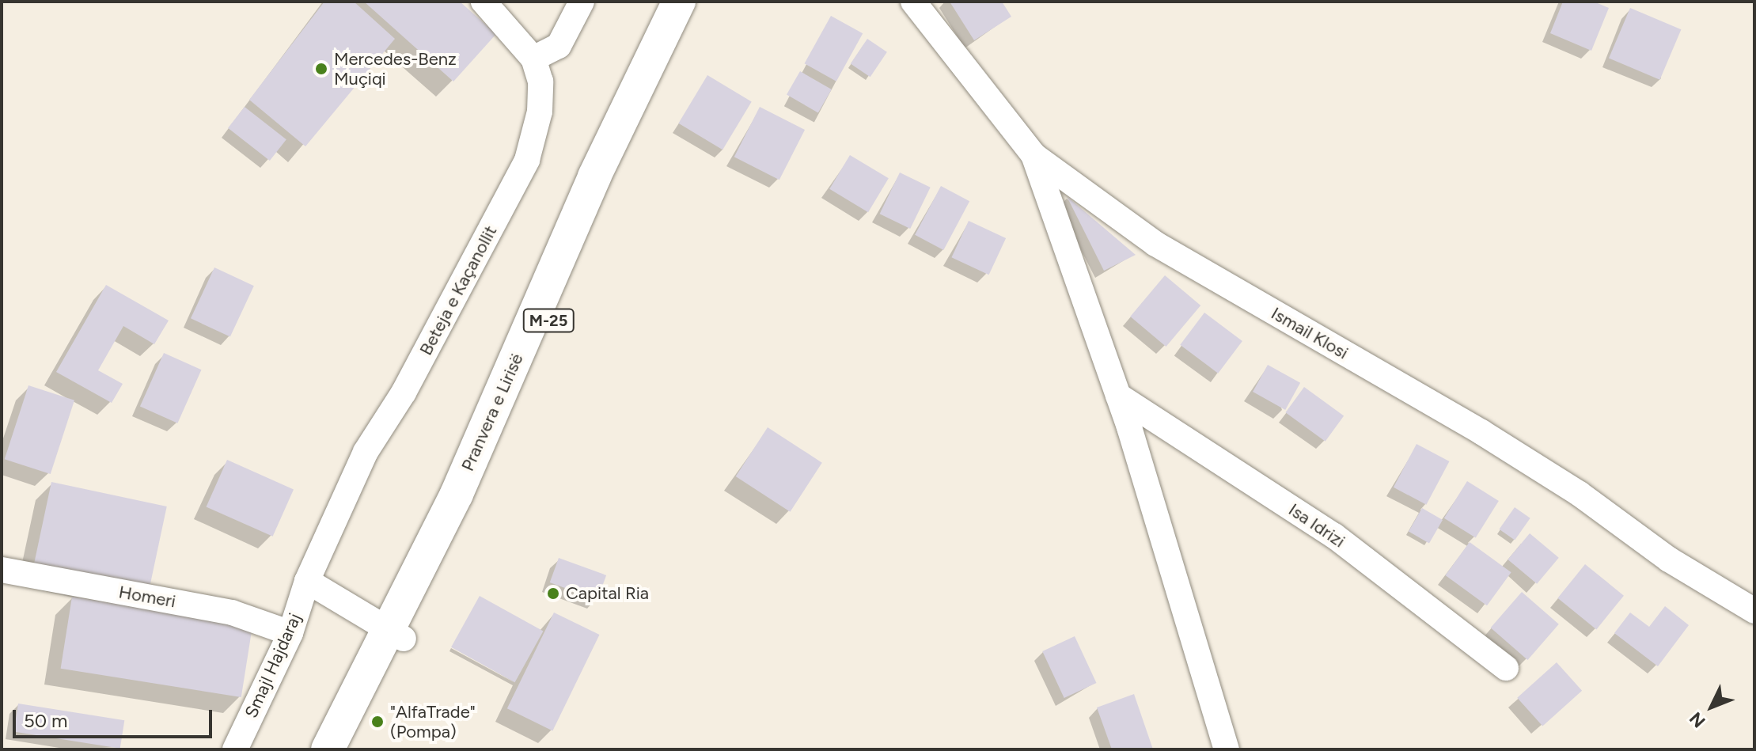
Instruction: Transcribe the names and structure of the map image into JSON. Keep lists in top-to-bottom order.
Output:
{
  "streets": {
    "main road": ["M-25", "Pranvera e Lirisë"],
    "street": [
      "Beteja e Kaçanollit",
      "Ismail Klosi",
      "Isa Idrizi",
      "Homeri",
      "Smajl Hajdaraj"
    ]
  },
  "crossings": [
    ["Beteja e Kaçanollit", "Smajl Hajdaraj"],
    ["Homeri", "Smajl Hajdaraj"]
  ],
  "places": ["Mercedes-Benz Muçiqi", "Capital Ria", "\"AlfaTrade\" (Pompa)"],
  "scale_bar": "50 m",
  "north": "bottom left"
}
